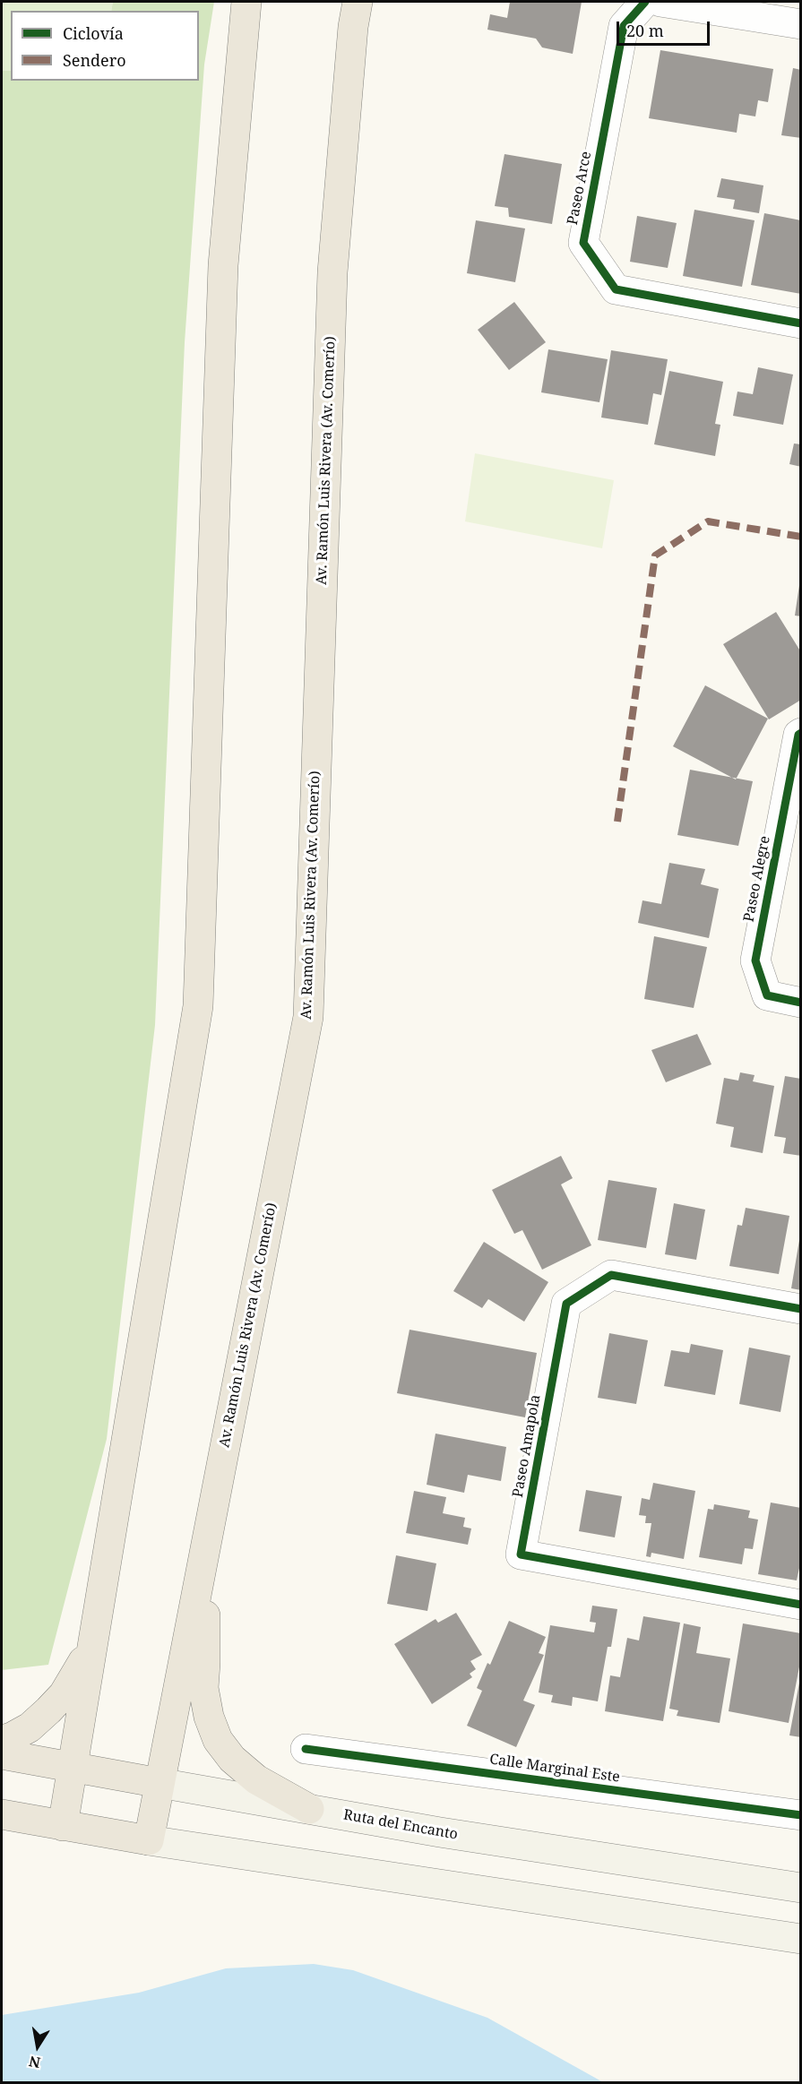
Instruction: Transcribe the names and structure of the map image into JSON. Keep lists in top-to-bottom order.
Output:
{
  "streets": {
    "main road": ["Av. Ramón Luis Rivera (Av. Comerío)", "Ruta del Encanto"],
    "street": [
      "Paseo Arce",
      "Paseo Alegre",
      "Paseo Amapola",
      "Calle Marginal Este"
    ]
  },
  "crossings": [
    ["Av. Ramón Luis Rivera (Av. Comerío)", "Ruta del Encanto"]
  ],
  "legend": ["Ciclovía", "Sendero"],
  "scale_bar": "20 m",
  "north": "bottom"
}
